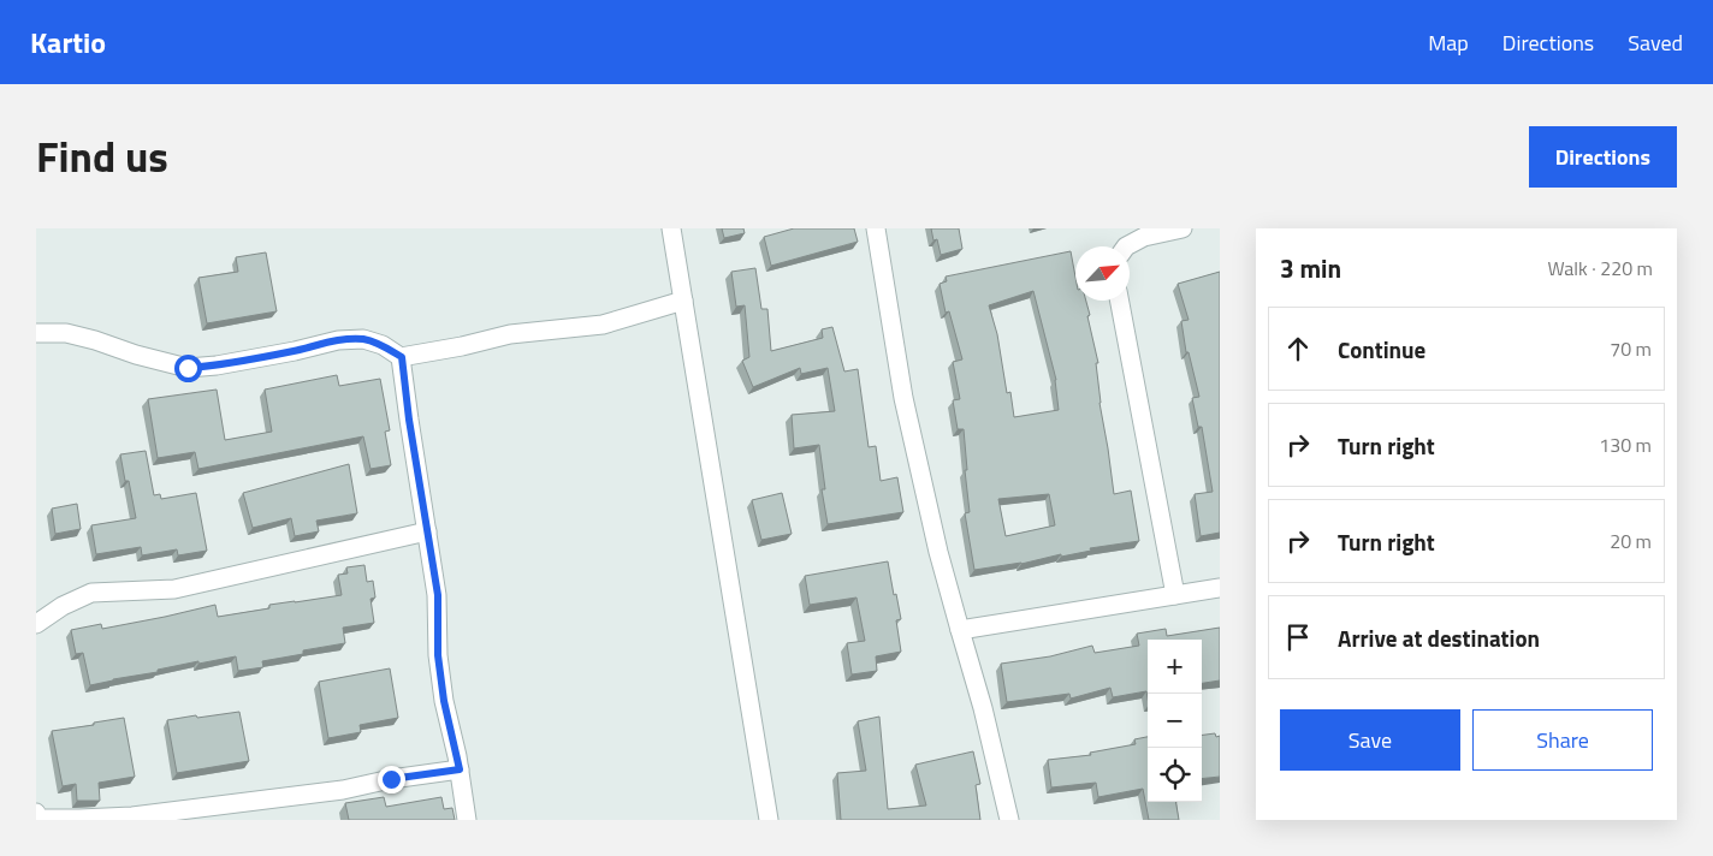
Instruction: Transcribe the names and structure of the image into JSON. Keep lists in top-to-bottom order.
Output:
{
  "north": "top right",
  "page": {
    "header": "Kartio",
    "nav": ["Map", "Directions", "Saved"],
    "title": "Find us",
    "buttons": [
      "Directions",
      ["Save", "Share"]
    ],
    "heading": ["3 min", "Walk · 220 m"],
    "list": [
      ["Continue", "70 m"],
      ["Turn right", "130 m"],
      ["Turn right", "20 m"],
      "Arrive at destination"
    ],
    "map_buttons": ["+", "−"]
  }
}
